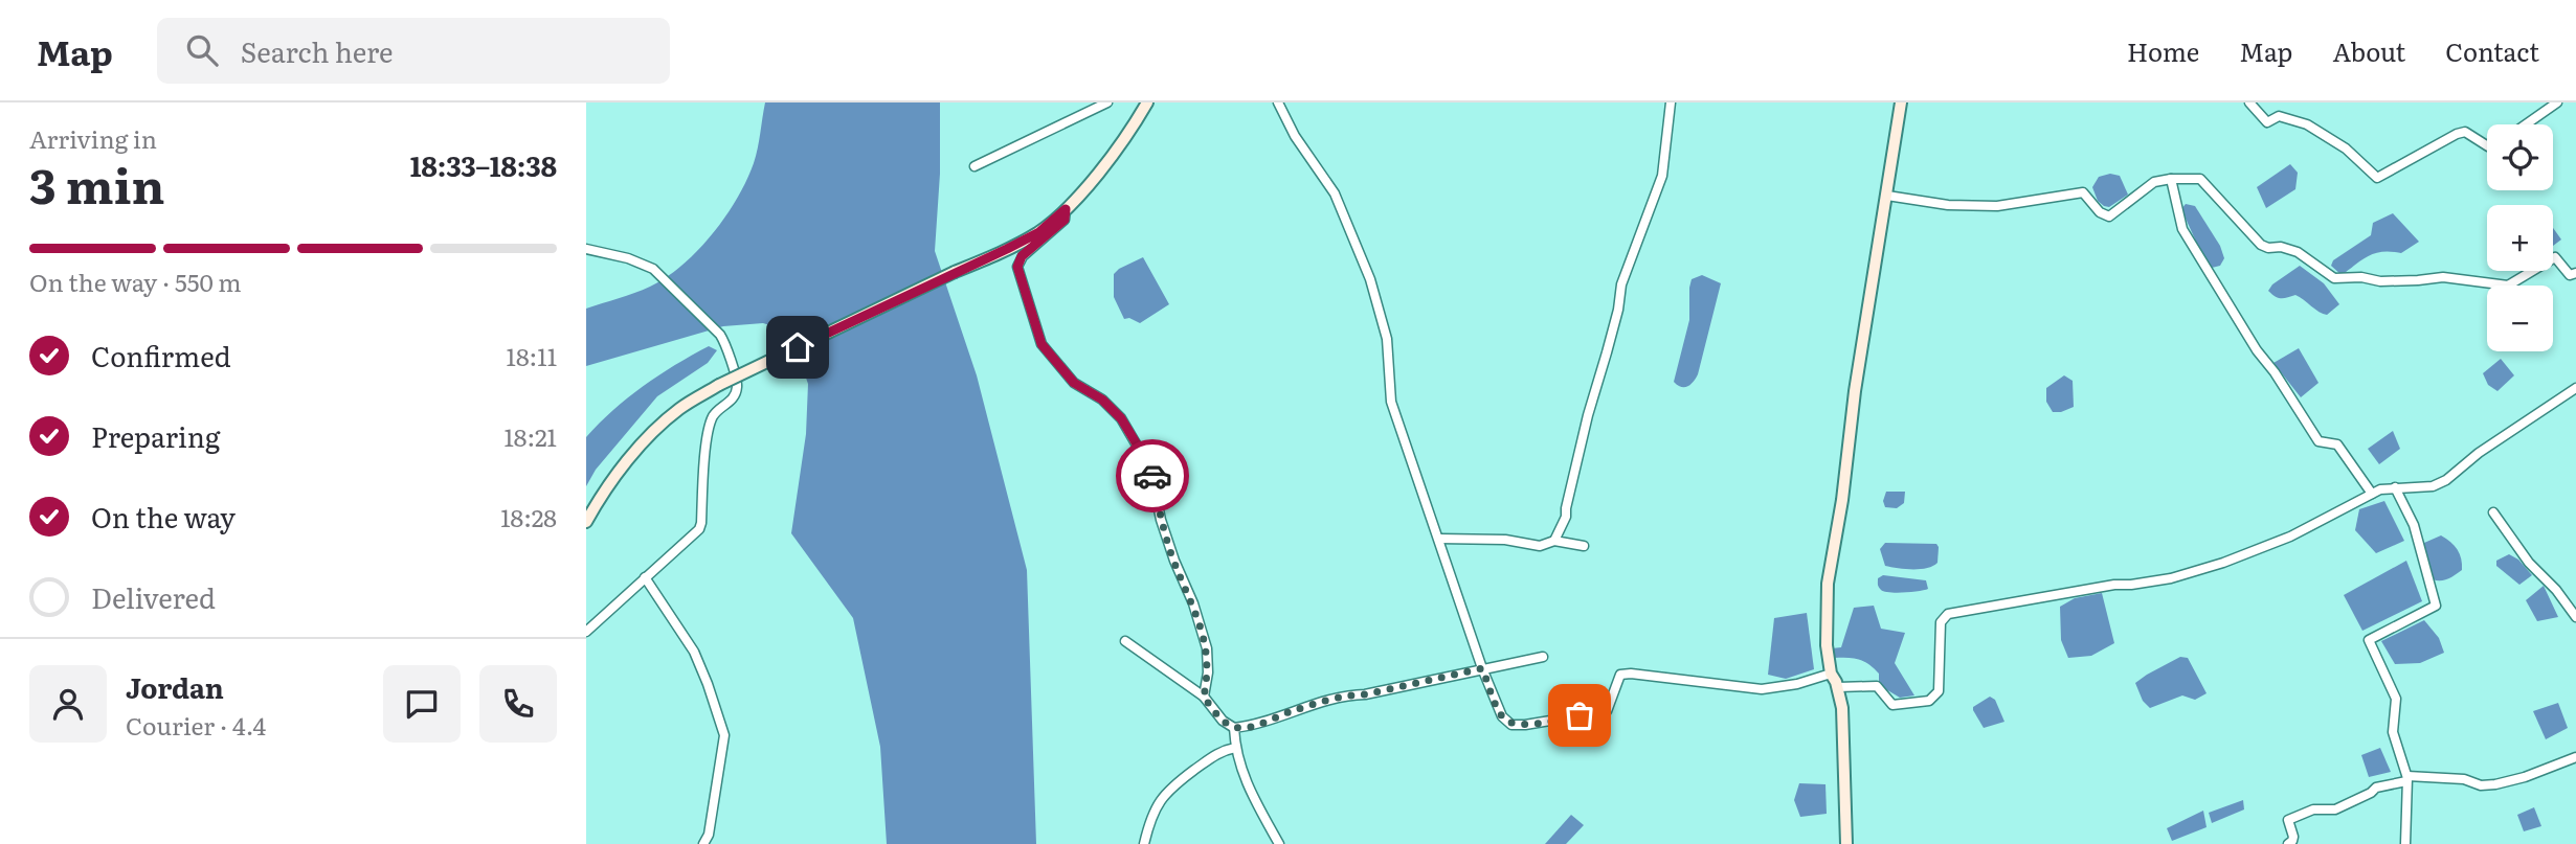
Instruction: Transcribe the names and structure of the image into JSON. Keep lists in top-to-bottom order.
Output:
{
  "page": {
    "header": "Map",
    "search": "Search here",
    "nav": [
      "Home",
      "Map",
      "About",
      "Contact"
    ],
    "heading": ["3 min", "Arriving in", "18:33–18:38"],
    "panel": ["Jordan", "Courier · 4.4"],
    "map_buttons": ["+", "−"],
    "bar": "On the way · 550 m",
    "list": [
      ["Confirmed", "18:11"],
      ["Preparing", "18:21"],
      ["On the way", "18:28"],
      "Delivered"
    ]
  }
}
